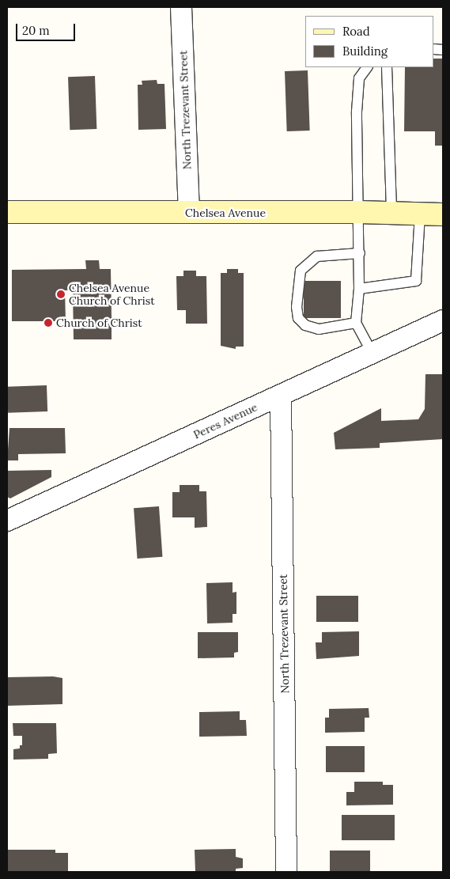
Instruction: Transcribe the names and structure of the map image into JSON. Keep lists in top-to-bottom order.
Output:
{
  "streets": {
    "main road": ["Chelsea Avenue"],
    "street": ["North Trezevant Street", "Peres Avenue"]
  },
  "crossings": [
    ["North Trezevant Street", "Chelsea Avenue"],
    ["North Trezevant Street", "Peres Avenue"]
  ],
  "places": ["Chelsea Avenue Church of Christ", "Church of Christ"],
  "legend": ["Road", "Building"],
  "scale_bar": "20 m"
}
